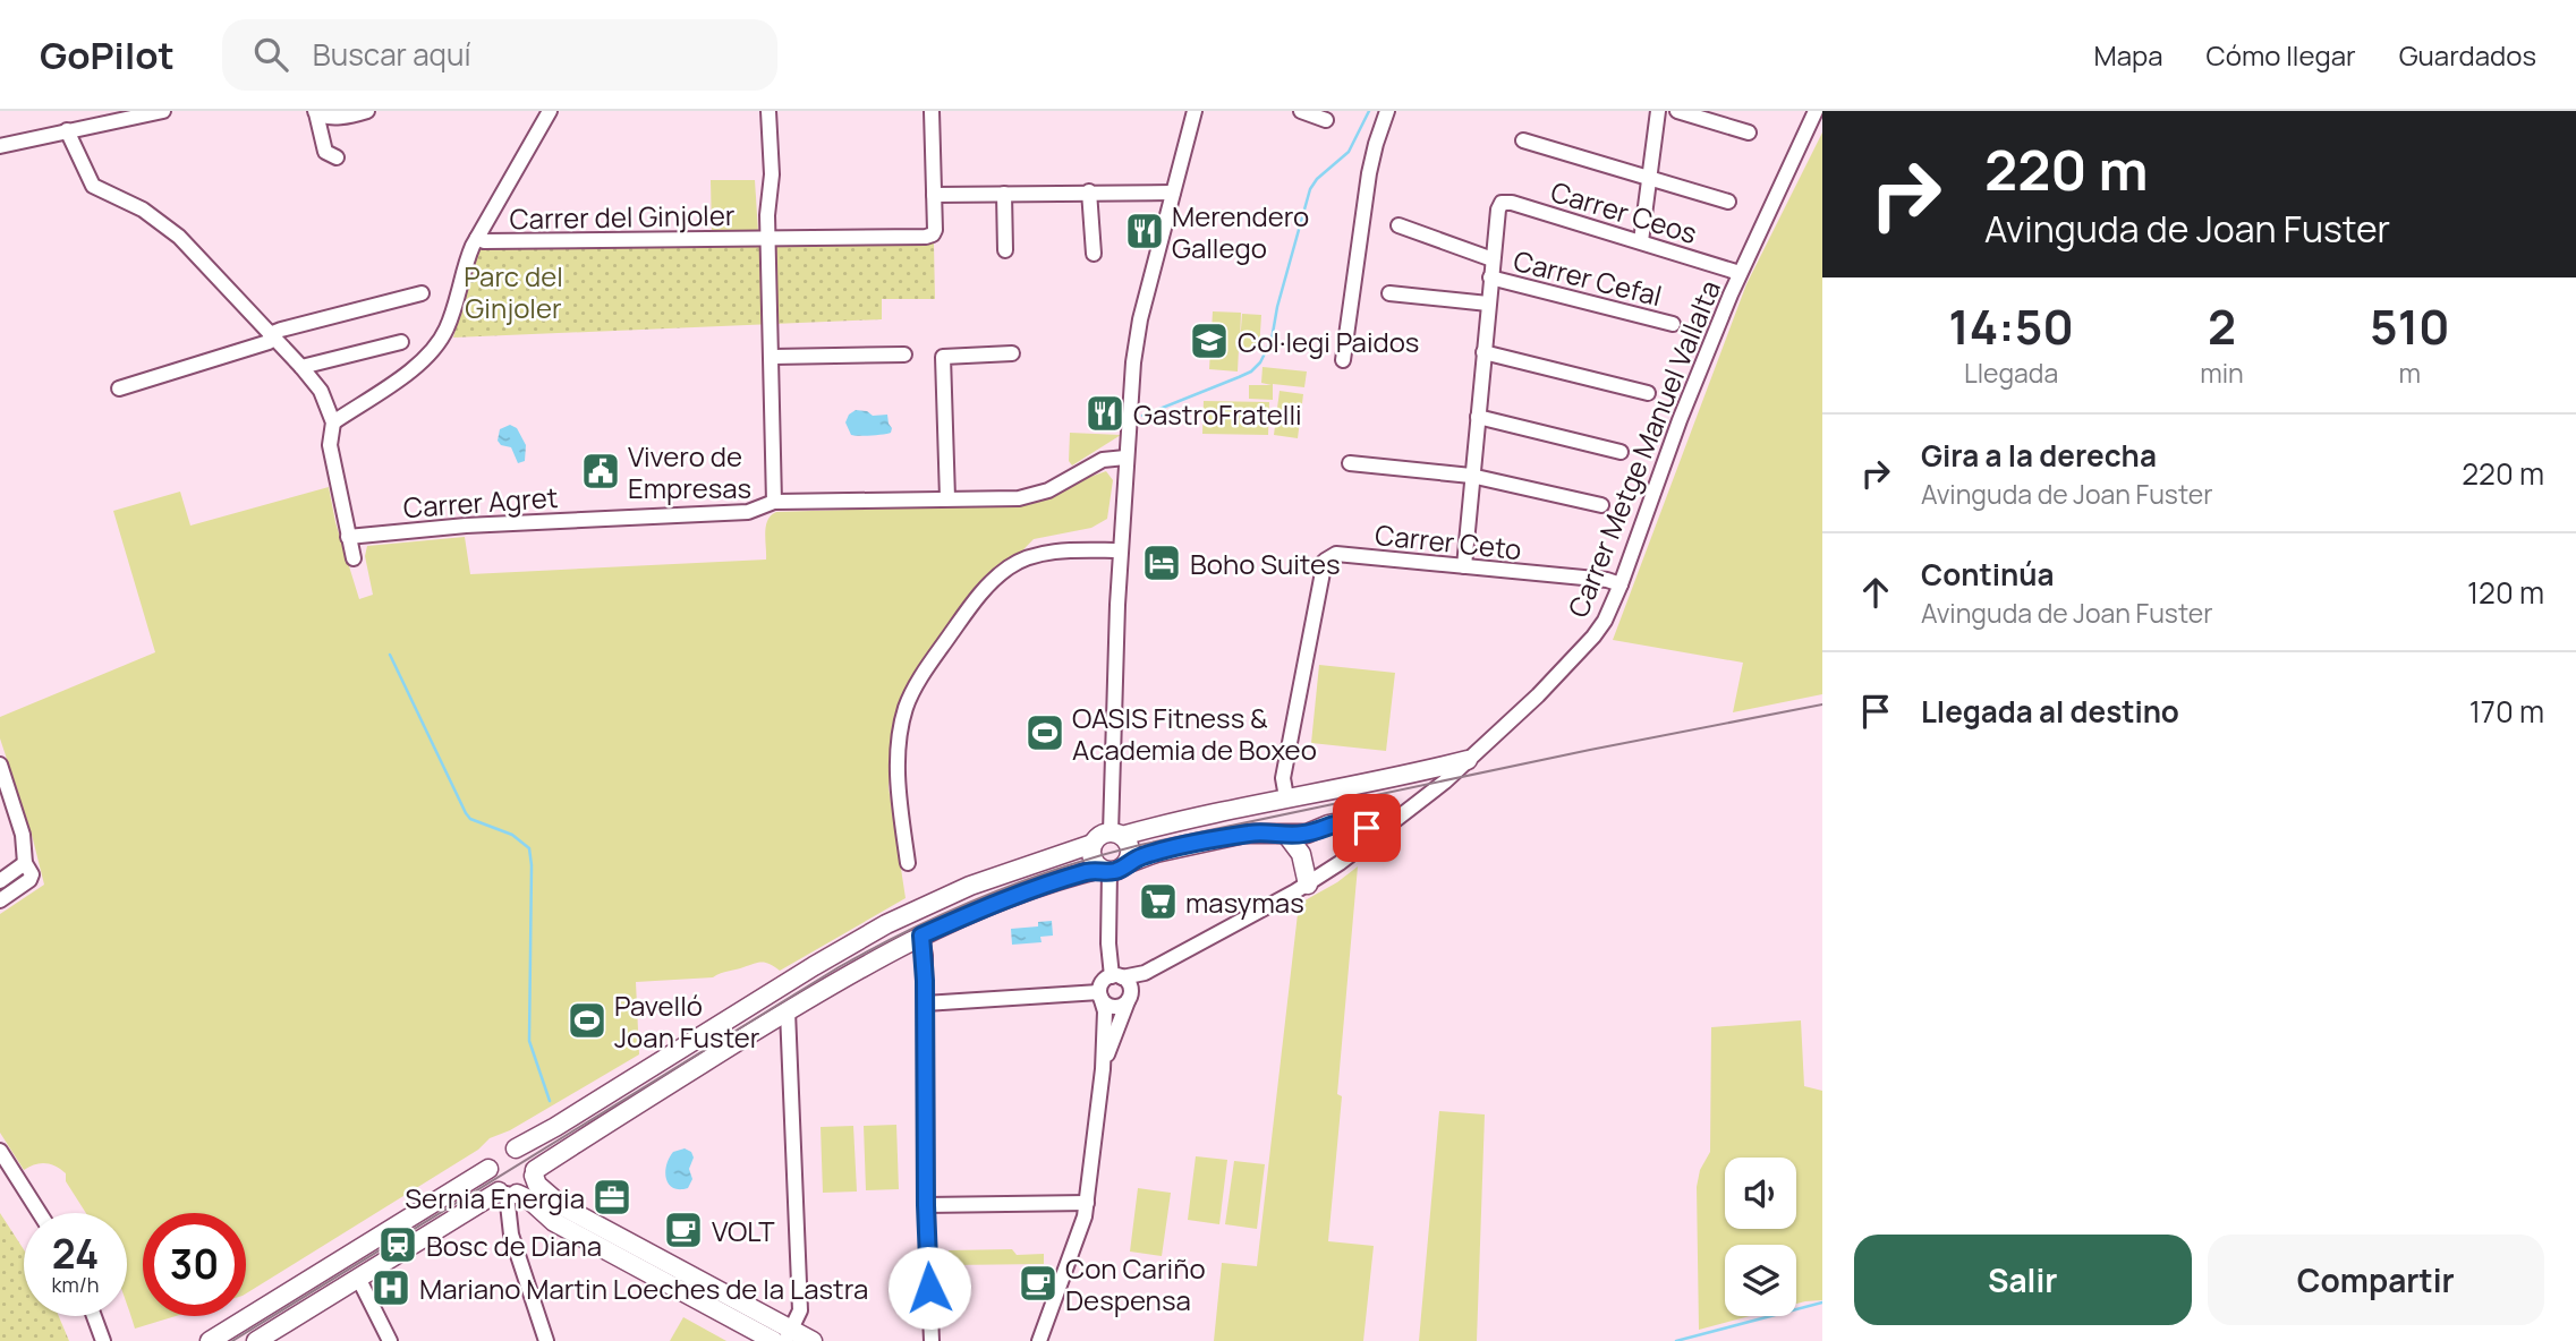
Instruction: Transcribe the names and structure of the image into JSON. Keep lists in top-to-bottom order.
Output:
{
  "streets": {
    "street": [
      "Carrer Ceos",
      "Carrer del Ginjoler",
      "Carrer Cefal",
      "Carrer Metge Manuel Vallalta",
      "Carrer Agret",
      "Carrer Ceto"
    ]
  },
  "crossings": [
    ["Carrer Ceos", "Carrer Cefal"],
    ["Carrer Ceos", "Carrer Metge Manuel Vallalta"],
    ["Carrer del Ginjoler", "Carrer Agret"],
    ["Carrer Cefal", "Carrer Ceto"],
    ["Carrer Metge Manuel Vallalta", "Carrer Ceto"]
  ],
  "parks": ["Parc del Ginjoler"],
  "places": {
    "restaurant": ["Merendero Gallego", "GastroFratelli"],
    "school or university": ["Col·legi Paidos"],
    "public building": ["Vivero de Empresas"],
    "hotel": ["Boho Suites"],
    "sports": ["OASIS Fitness & Academia de Boxeo", "Pavelló Joan Fuster"],
    "supermarket": ["masymas"],
    "office": ["Sernia Energia"],
    "cafe": ["VOLT", "Con Cariño Despensa"],
    "station": ["Bosc de Diana"],
    "hospital": ["Mariano Martin Loeches de la Lastra"]
  },
  "page": {
    "header": "GoPilot",
    "search": "Buscar aquí",
    "nav": ["Mapa", "Cómo llegar", "Guardados"],
    "turn": ["220 m", "Avinguda de Joan Fuster"],
    "eta": [
      "14:50",
      "Llegada",
      "2",
      "min",
      "510",
      "m"
    ],
    "list": [
      {
        "name": "Gira a la derecha",
        "note": "Avinguda de Joan Fuster",
        "value": "220 m"
      },
      {
        "name": "Continúa",
        "note": "Avinguda de Joan Fuster",
        "value": "120 m"
      },
      {
        "name": "Llegada al destino",
        "value": "170 m"
      }
    ],
    "speed": "24 km/h",
    "limit": "30",
    "buttons": ["Salir", "Compartir"]
  }
}
